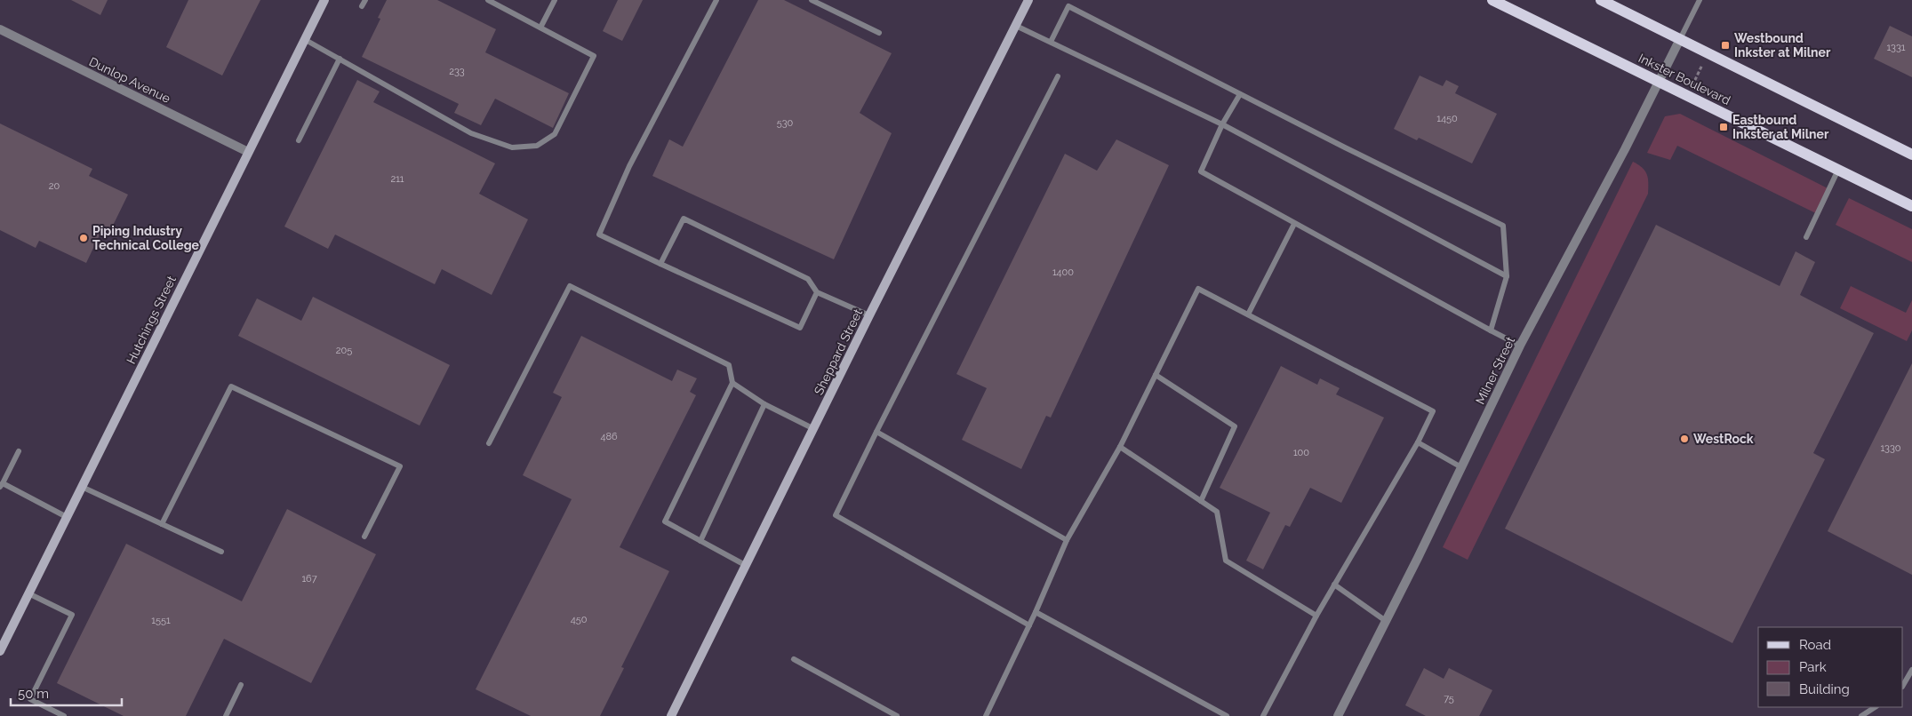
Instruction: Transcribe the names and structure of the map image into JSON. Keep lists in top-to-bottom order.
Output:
{
  "streets": {
    "main road": ["Inkster Boulevard"],
    "street": [
      "Dunlop Avenue",
      "Hutchings Street",
      "Sheppard Street",
      "Milner Street"
    ]
  },
  "crossings": [
    ["Inkster Boulevard", "Milner Street"],
    ["Dunlop Avenue", "Hutchings Street"]
  ],
  "places": {
    "transit": ["Westbound Inkster at Milner", "Eastbound Inkster at Milner"],
    "other": ["Piping Industry Technical College", "WestRock"]
  },
  "house_numbers": [
    "1331",
    "233",
    "1450",
    "530",
    "211",
    "20",
    "1400",
    "205",
    "486",
    "1330",
    "100",
    "167",
    "450",
    "1551",
    "75"
  ],
  "legend": ["Road", "Park", "Building"],
  "scale_bar": "50 m"
}
